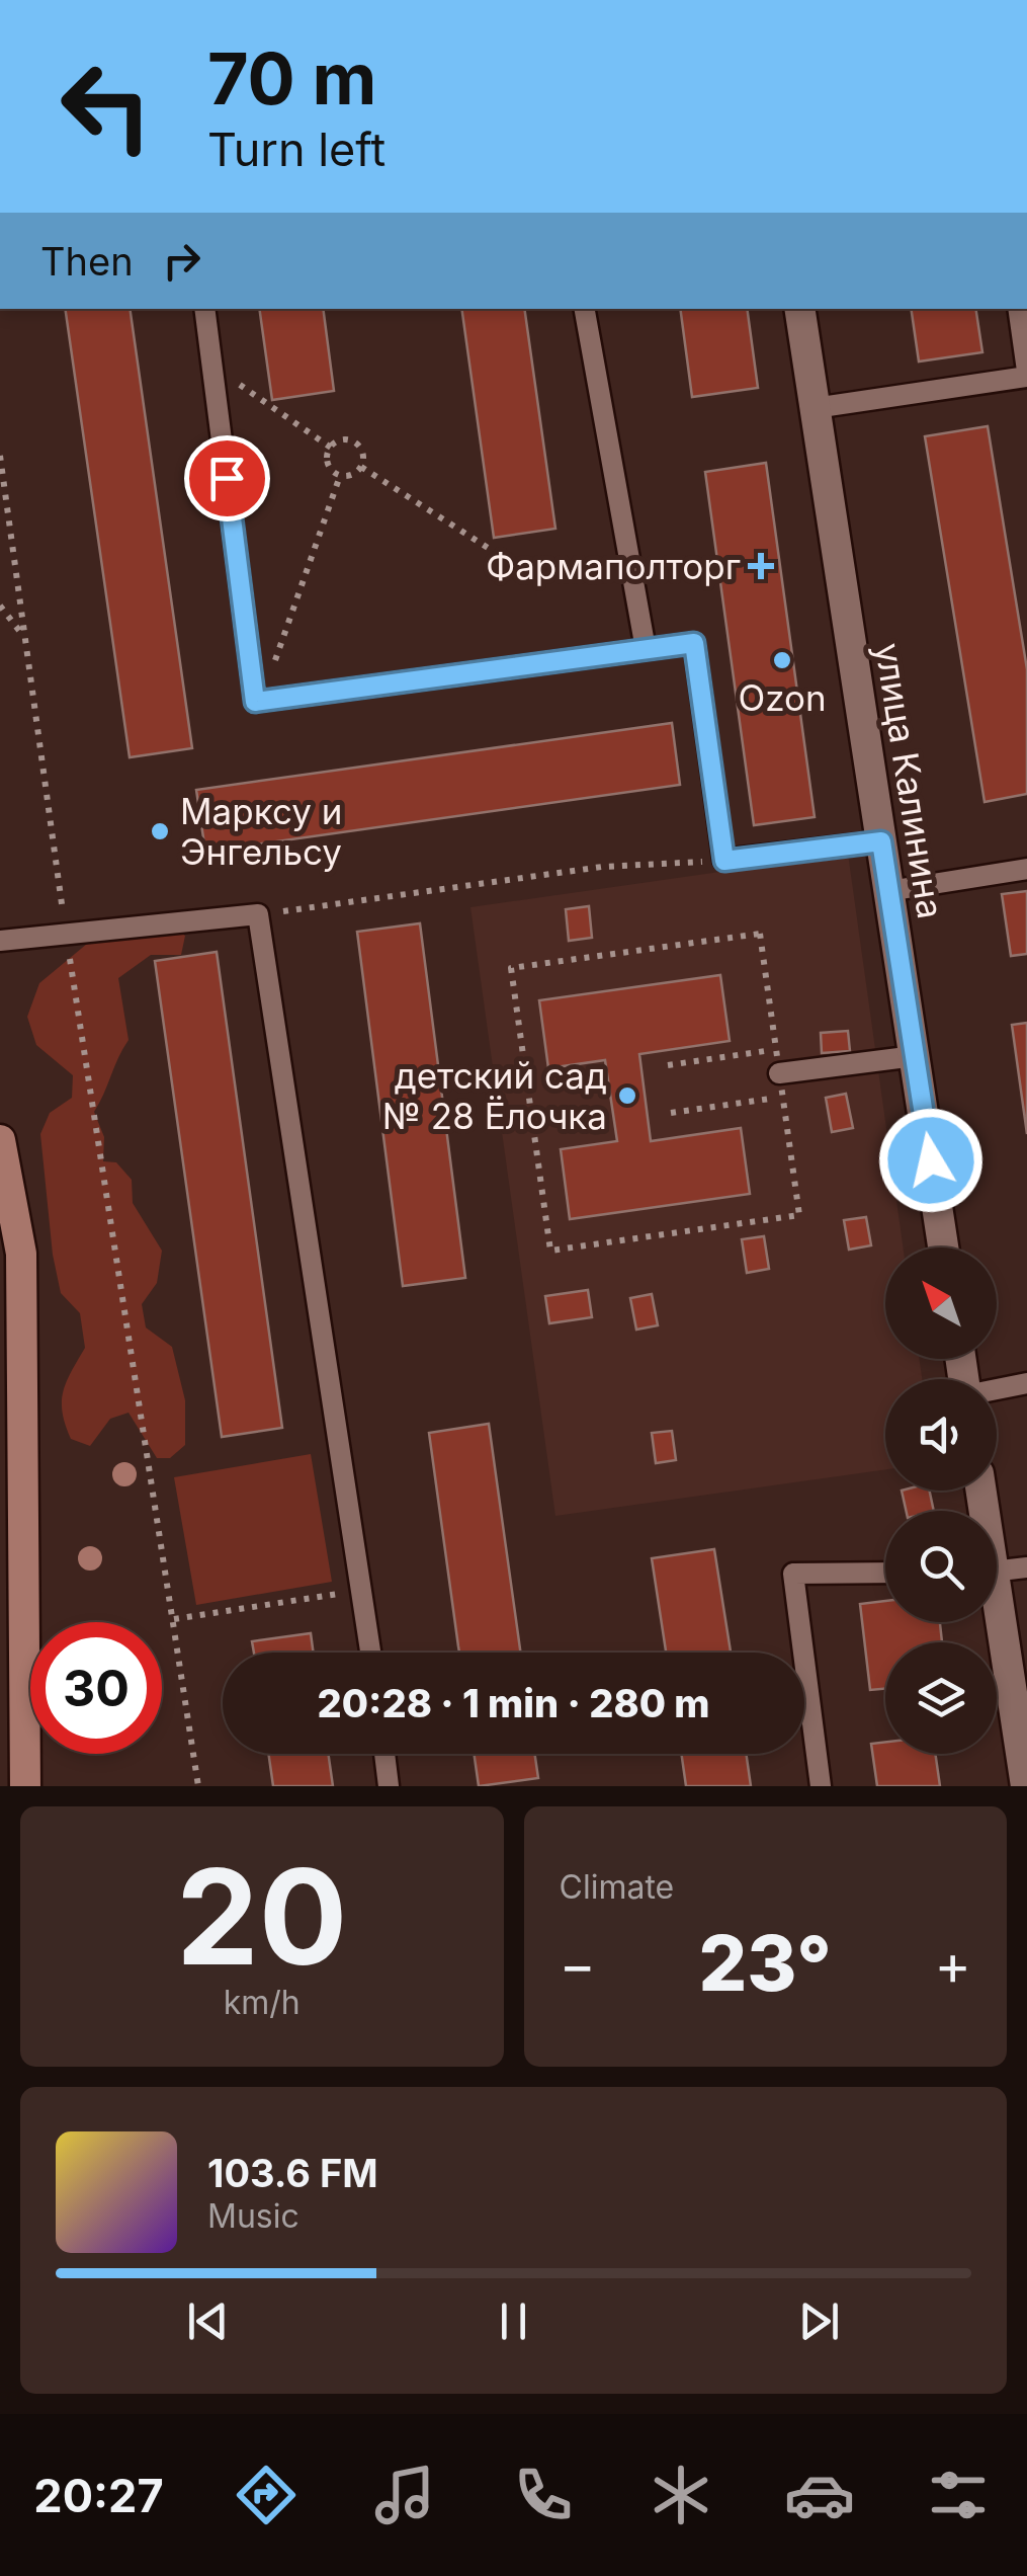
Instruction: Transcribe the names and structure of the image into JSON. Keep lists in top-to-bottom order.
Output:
{
  "streets": {
    "street": ["улица Калинина"]
  },
  "places": {
    "health": ["Фармаполторг"],
    "other": ["Ozon", "Марксу и Энгельсу", "детский сад № 28 Ёлочка"]
  },
  "north": "top left",
  "page": {
    "turn": ["70 m", "Turn left"],
    "then": "Then",
    "limit": "30",
    "trip": "20:28 · 1 min · 280 m",
    "tile": [
      ["20", "km/h"],
      "Climate"
    ],
    "heat": ["−", "23°", "+"],
    "song": ["103.6 FM", "Music"],
    "tabs": "20:27"
  }
}
